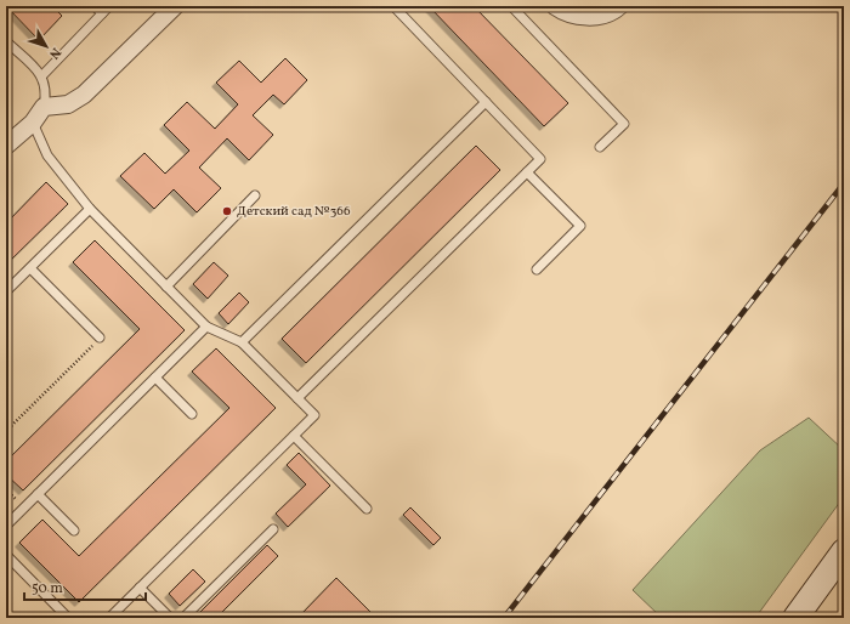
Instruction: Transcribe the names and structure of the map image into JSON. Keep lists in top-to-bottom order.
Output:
{
  "places": ["Детский сад №366"],
  "scale_bar": "50 m",
  "north": "bottom right"
}
